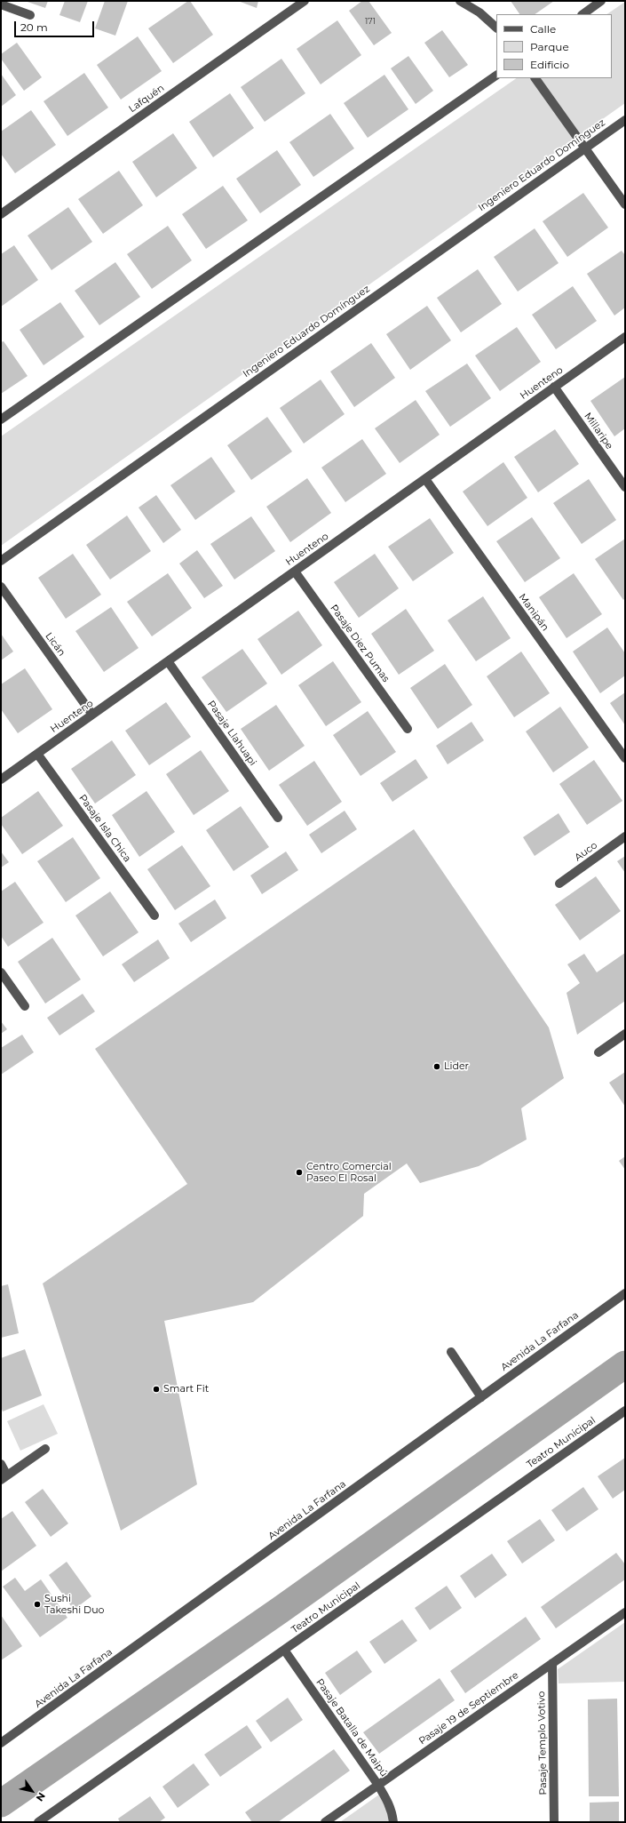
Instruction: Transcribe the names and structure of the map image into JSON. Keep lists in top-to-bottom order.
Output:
{
  "streets": {
    "street": [
      "Lafquén",
      "Ingeniero Eduardo Domínguez",
      "Huenteno",
      "Millaripe",
      "Manipán",
      "Pasaje Diez Pumas",
      "Licán",
      "Pasaje Llahuapi",
      "Pasaje Isla Chica",
      "Auco",
      "Avenida La Farfana",
      "Teatro Municipal",
      "Pasaje 19 de Septiembre",
      "Pasaje Batalla de Maipú",
      "Pasaje Templo Votivo"
    ]
  },
  "crossings": [
    ["Huenteno", "Millaripe"],
    ["Huenteno", "Manipán"],
    ["Huenteno", "Pasaje Diez Pumas"],
    ["Huenteno", "Licán"],
    ["Huenteno", "Pasaje Llahuapi"],
    ["Huenteno", "Pasaje Isla Chica"],
    ["Teatro Municipal", "Pasaje Batalla de Maipú"],
    ["Pasaje 19 de Septiembre", "Pasaje Batalla de Maipú"],
    ["Pasaje 19 de Septiembre", "Pasaje Templo Votivo"]
  ],
  "places": [
    "Lider",
    "Centro Comercial Paseo El Rosal",
    "Smart Fit",
    "Sushi Takeshi Duo"
  ],
  "house_numbers": ["171"],
  "legend": ["Calle", "Parque", "Edificio"],
  "scale_bar": "20 m",
  "north": "bottom right"
}
